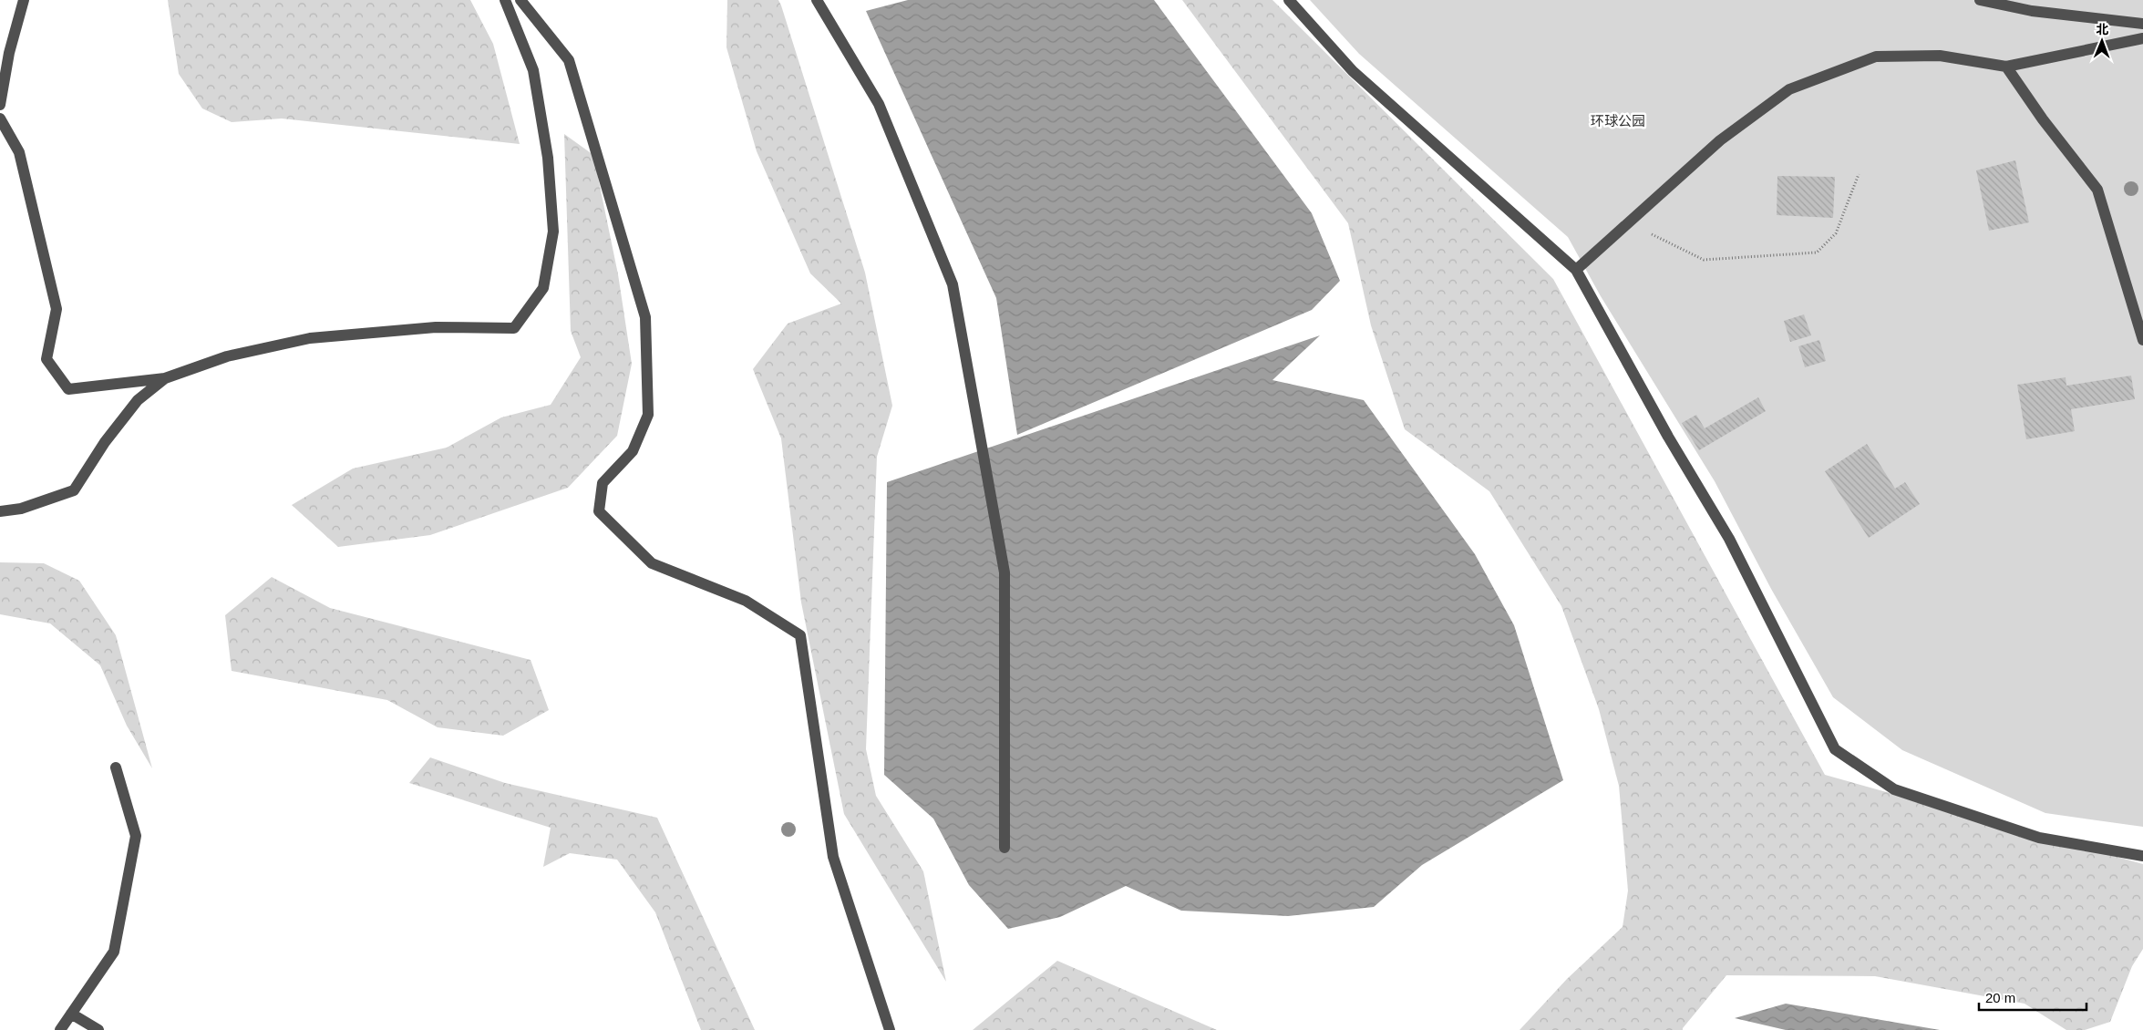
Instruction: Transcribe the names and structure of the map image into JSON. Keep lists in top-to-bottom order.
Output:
{
  "parks": ["环球公园"],
  "scale_bar": "20 m",
  "north": "top"
}
